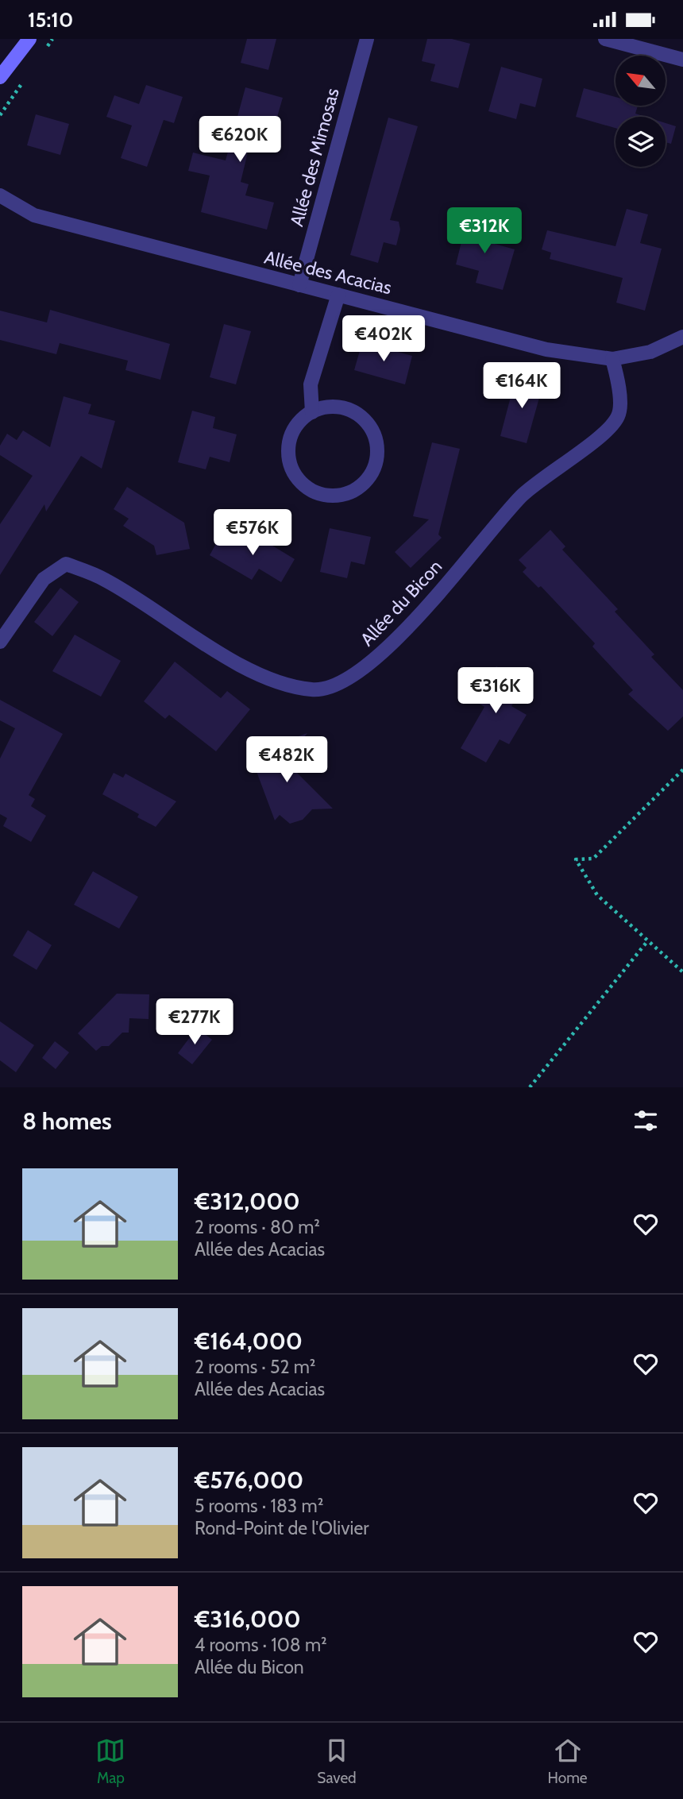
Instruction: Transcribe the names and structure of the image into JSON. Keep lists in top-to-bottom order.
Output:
{
  "streets": {
    "street": ["Allée des Mimosas", "Allée des Acacias", "Allée du Bicon"]
  },
  "crossings": [
    ["Allée des Mimosas", "Allée des Acacias"],
    ["Allée des Acacias", "Allée du Bicon"]
  ],
  "north": "top left",
  "page": {
    "status": "15:10",
    "price": [
      "€620K",
      "€312K",
      "€402K",
      "€164K",
      "€576K",
      "€316K",
      "€482K",
      "€277K"
    ],
    "heading": "8 homes",
    "list": [
      {
        "name": "€312,000",
        "note": "2 rooms · 80 m² · Allée des Acacias"
      },
      {
        "name": "€164,000",
        "note": "2 rooms · 52 m² · Allée des Acacias"
      },
      {
        "name": "€576,000",
        "note": "5 rooms · 183 m² · Rond-Point de l'Olivier"
      },
      {
        "name": "€316,000",
        "note": "4 rooms · 108 m² · Allée du Bicon"
      }
    ],
    "tabs": ["Map", "Saved", "Home"]
  }
}
